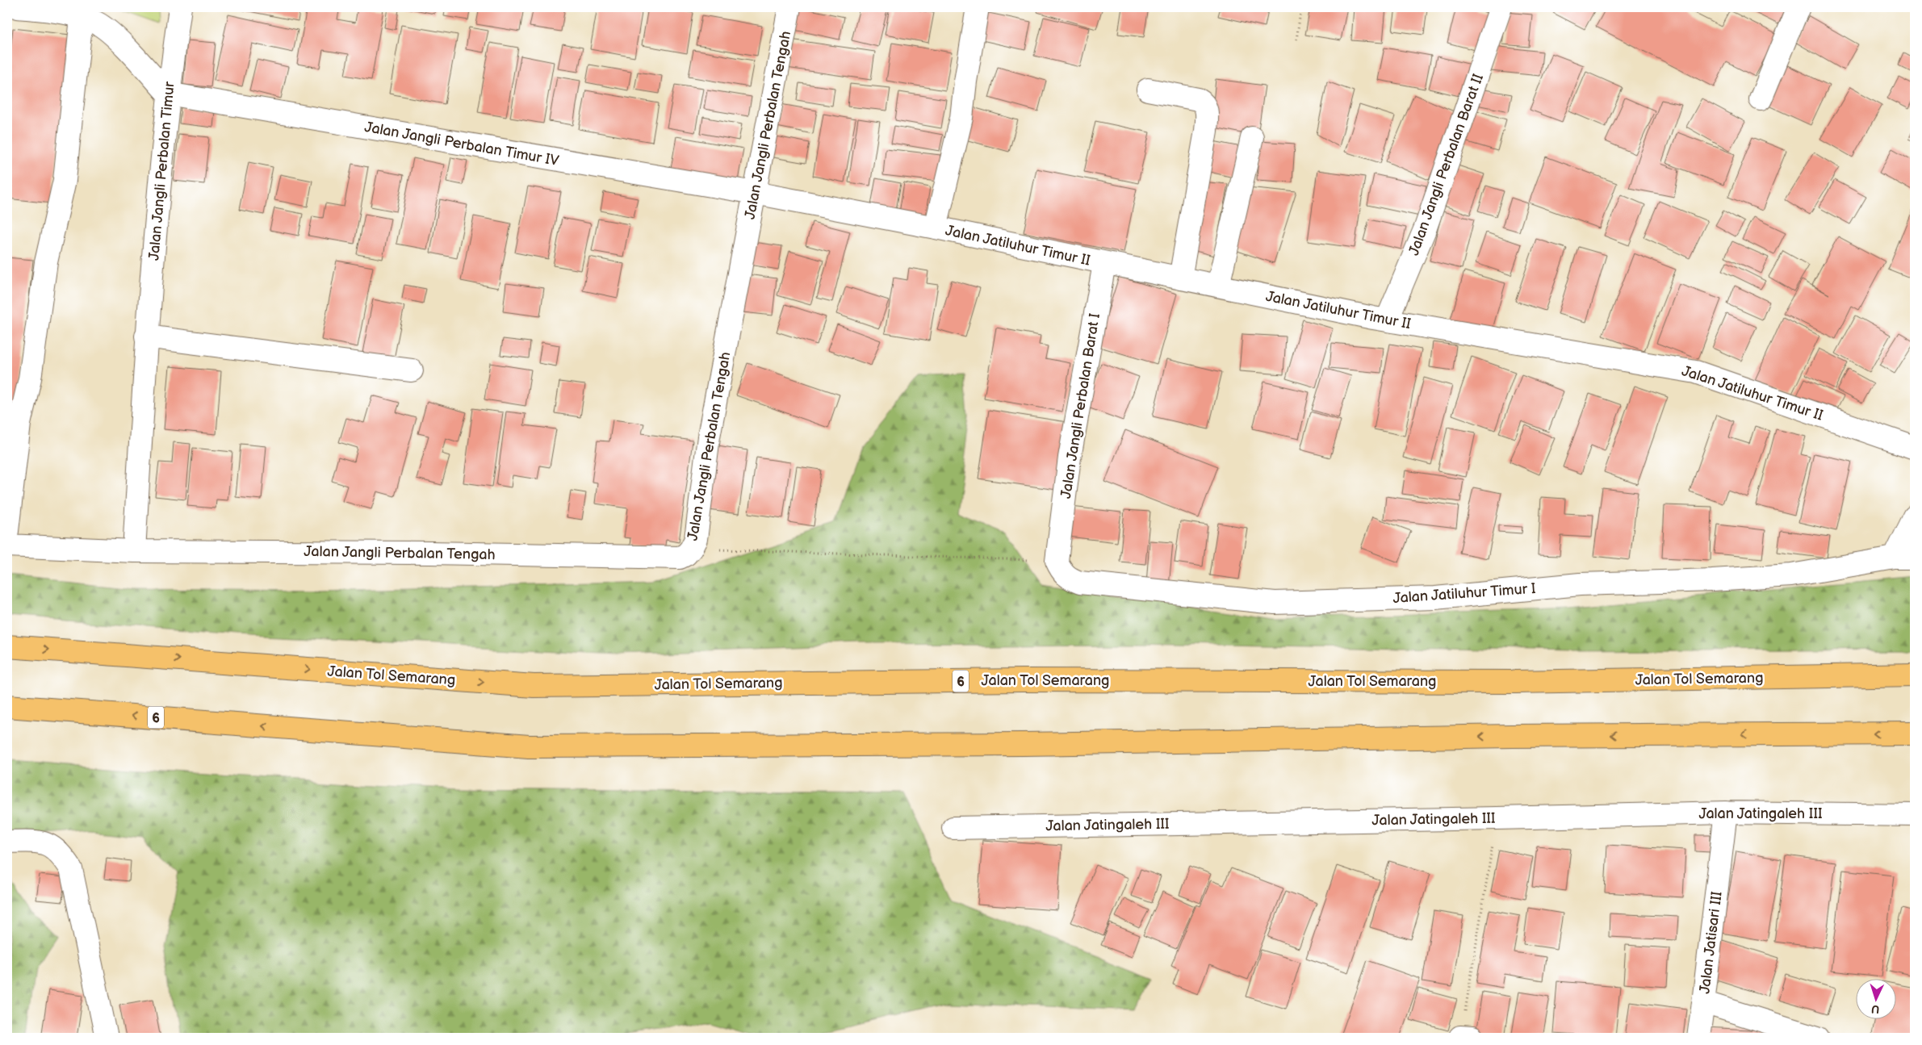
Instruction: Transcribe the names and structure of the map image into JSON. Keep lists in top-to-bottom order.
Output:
{
  "streets": {
    "highway": ["Jalan Tol Semarang", "6"],
    "street": [
      "Jalan Jangli Perbalan Tengah",
      "Jalan Jangli Perbalan Timur IV",
      "Jalan Jangli Perbalan Barat II",
      "Jalan Jangli Perbalan Timur",
      "Jalan Jatiluhur Timur II",
      "Jalan Jangli Perbalan Barat I",
      "Jalan Jatiluhur Timur I",
      "Jalan Jatingaleh III",
      "Jalan Jatisari III"
    ]
  },
  "crossings": [
    ["Jalan Jangli Perbalan Tengah", "Jalan Jangli Perbalan Timur IV"],
    ["Jalan Jangli Perbalan Tengah", "Jalan Jangli Perbalan Timur"],
    ["Jalan Jangli Perbalan Tengah", "Jalan Jatiluhur Timur II"],
    ["Jalan Jangli Perbalan Timur IV", "Jalan Jangli Perbalan Timur"],
    ["Jalan Jangli Perbalan Timur IV", "Jalan Jatiluhur Timur II"],
    ["Jalan Jangli Perbalan Barat II", "Jalan Jatiluhur Timur II"],
    ["Jalan Jatiluhur Timur II", "Jalan Jangli Perbalan Barat I"],
    ["Jalan Jangli Perbalan Barat I", "Jalan Jatiluhur Timur I"],
    ["Jalan Jatingaleh III", "Jalan Jatisari III"]
  ],
  "north": "bottom"
}
